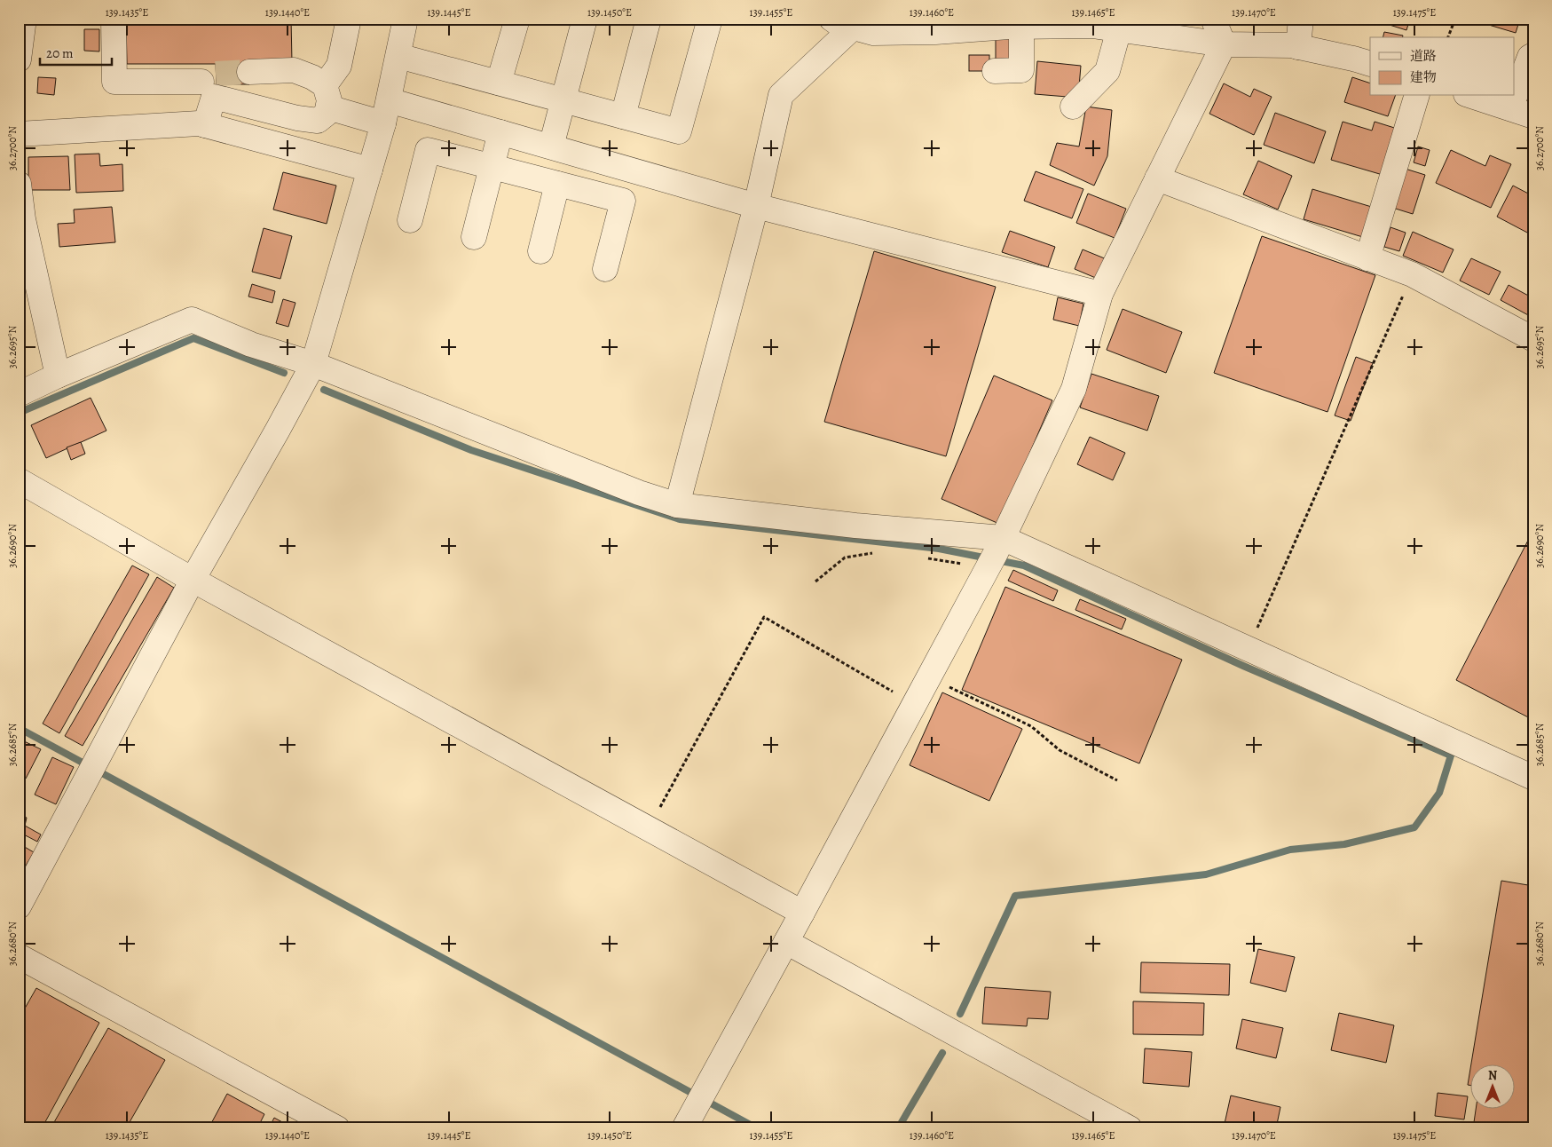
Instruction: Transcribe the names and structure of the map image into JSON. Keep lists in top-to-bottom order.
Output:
{
  "legend": ["道路", "建物"],
  "scale_bar": "20 m",
  "north": "top",
  "coordinates": [
    "139.1435°E",
    "139.1440°E",
    "139.1445°E",
    "139.1450°E",
    "139.1455°E",
    "139.1460°E",
    "139.1465°E",
    "139.1470°E",
    "139.1475°E",
    "36.2700°N",
    "36.2695°N",
    "36.2690°N",
    "36.2685°N",
    "36.2680°N"
  ]
}
